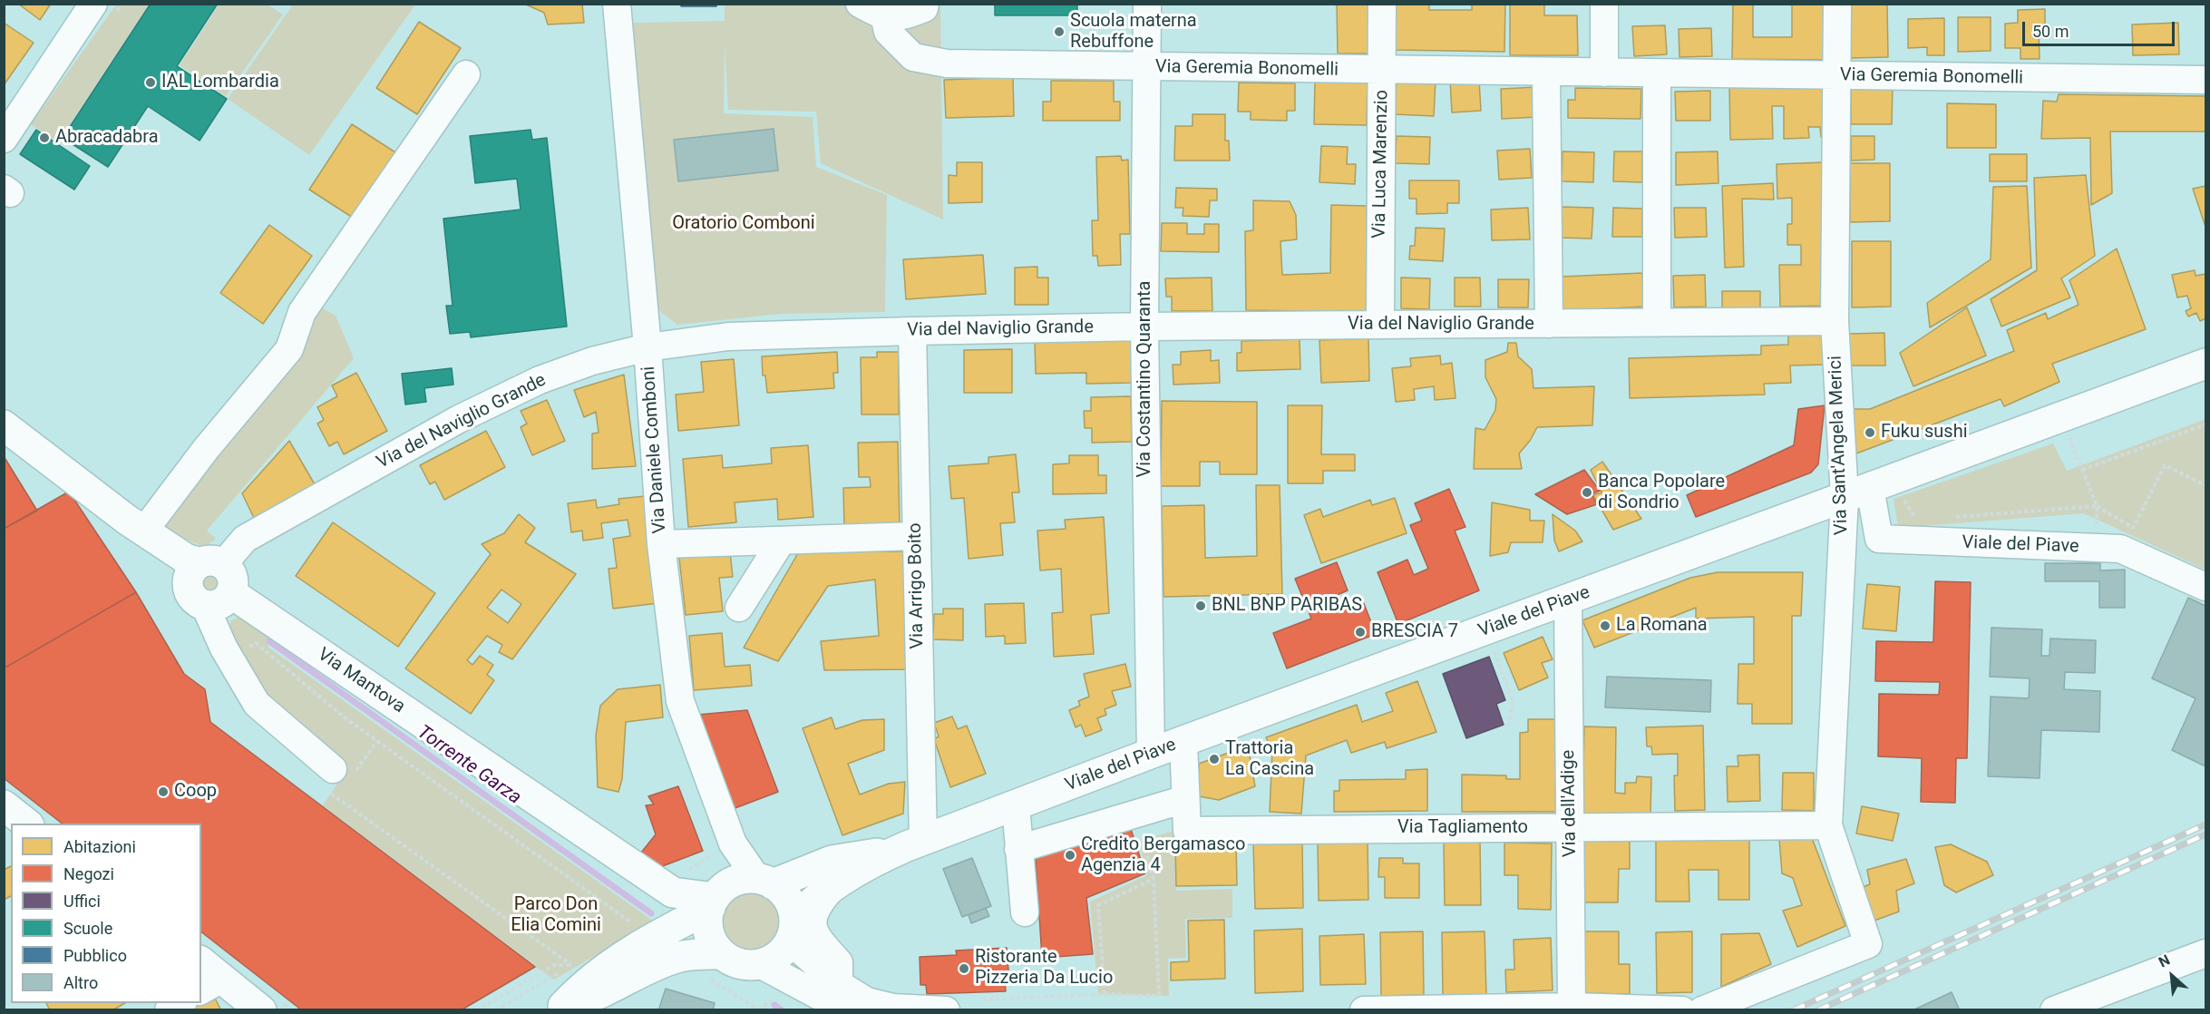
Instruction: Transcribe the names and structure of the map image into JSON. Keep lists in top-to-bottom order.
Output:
{
  "streets": {
    "main road": ["Viale del Piave", "Via Mantova"],
    "street": [
      "Via Geremia Bonomelli",
      "Via Luca Marenzio",
      "Via del Naviglio Grande",
      "Via Costantino Quaranta",
      "Via Sant'Angela Merici",
      "Via Daniele Comboni",
      "Via Arrigo Boito",
      "Via dell'Adige",
      "Via Tagliamento"
    ]
  },
  "crossings": [
    ["Via Geremia Bonomelli", "Via Luca Marenzio"],
    ["Via Geremia Bonomelli", "Via Costantino Quaranta"],
    ["Via Geremia Bonomelli", "Via Sant'Angela Merici"],
    ["Via Luca Marenzio", "Via del Naviglio Grande"],
    ["Via del Naviglio Grande", "Via Costantino Quaranta"],
    ["Via del Naviglio Grande", "Via Sant'Angela Merici"],
    ["Via del Naviglio Grande", "Via Daniele Comboni"],
    ["Via del Naviglio Grande", "Via Arrigo Boito"],
    ["Via del Naviglio Grande", "Via Mantova"],
    ["Via Costantino Quaranta", "Viale del Piave"],
    ["Via Sant'Angela Merici", "Viale del Piave"],
    ["Via Sant'Angela Merici", "Via Tagliamento"],
    ["Via Daniele Comboni", "Viale del Piave"],
    ["Via Daniele Comboni", "Via Mantova"],
    ["Viale del Piave", "Via Arrigo Boito"],
    ["Viale del Piave", "Via Mantova"],
    ["Viale del Piave", "Via dell'Adige"],
    ["Viale del Piave", "Via Tagliamento"],
    ["Via dell'Adige", "Via Tagliamento"]
  ],
  "water": ["Torrente Garza"],
  "parks": ["Oratorio Comboni", "Parco Don Elia Comini"],
  "places": [
    "Scuola materna Rebuffone",
    "IAL Lombardia",
    "Abracadabra",
    "Fuku sushi",
    "Banca Popolare di Sondrio",
    "BNL BNP PARIBAS",
    "La Romana",
    "BRESCIA 7",
    "Trattoria La Cascina",
    "Coop",
    "Credito Bergamasco Agenzia 4",
    "Ristorante Pizzeria Da Lucio"
  ],
  "legend": [
    "Abitazioni",
    "Negozi",
    "Uffici",
    "Scuole",
    "Pubblico",
    "Altro"
  ],
  "scale_bar": "50 m",
  "north": "top left"
}
